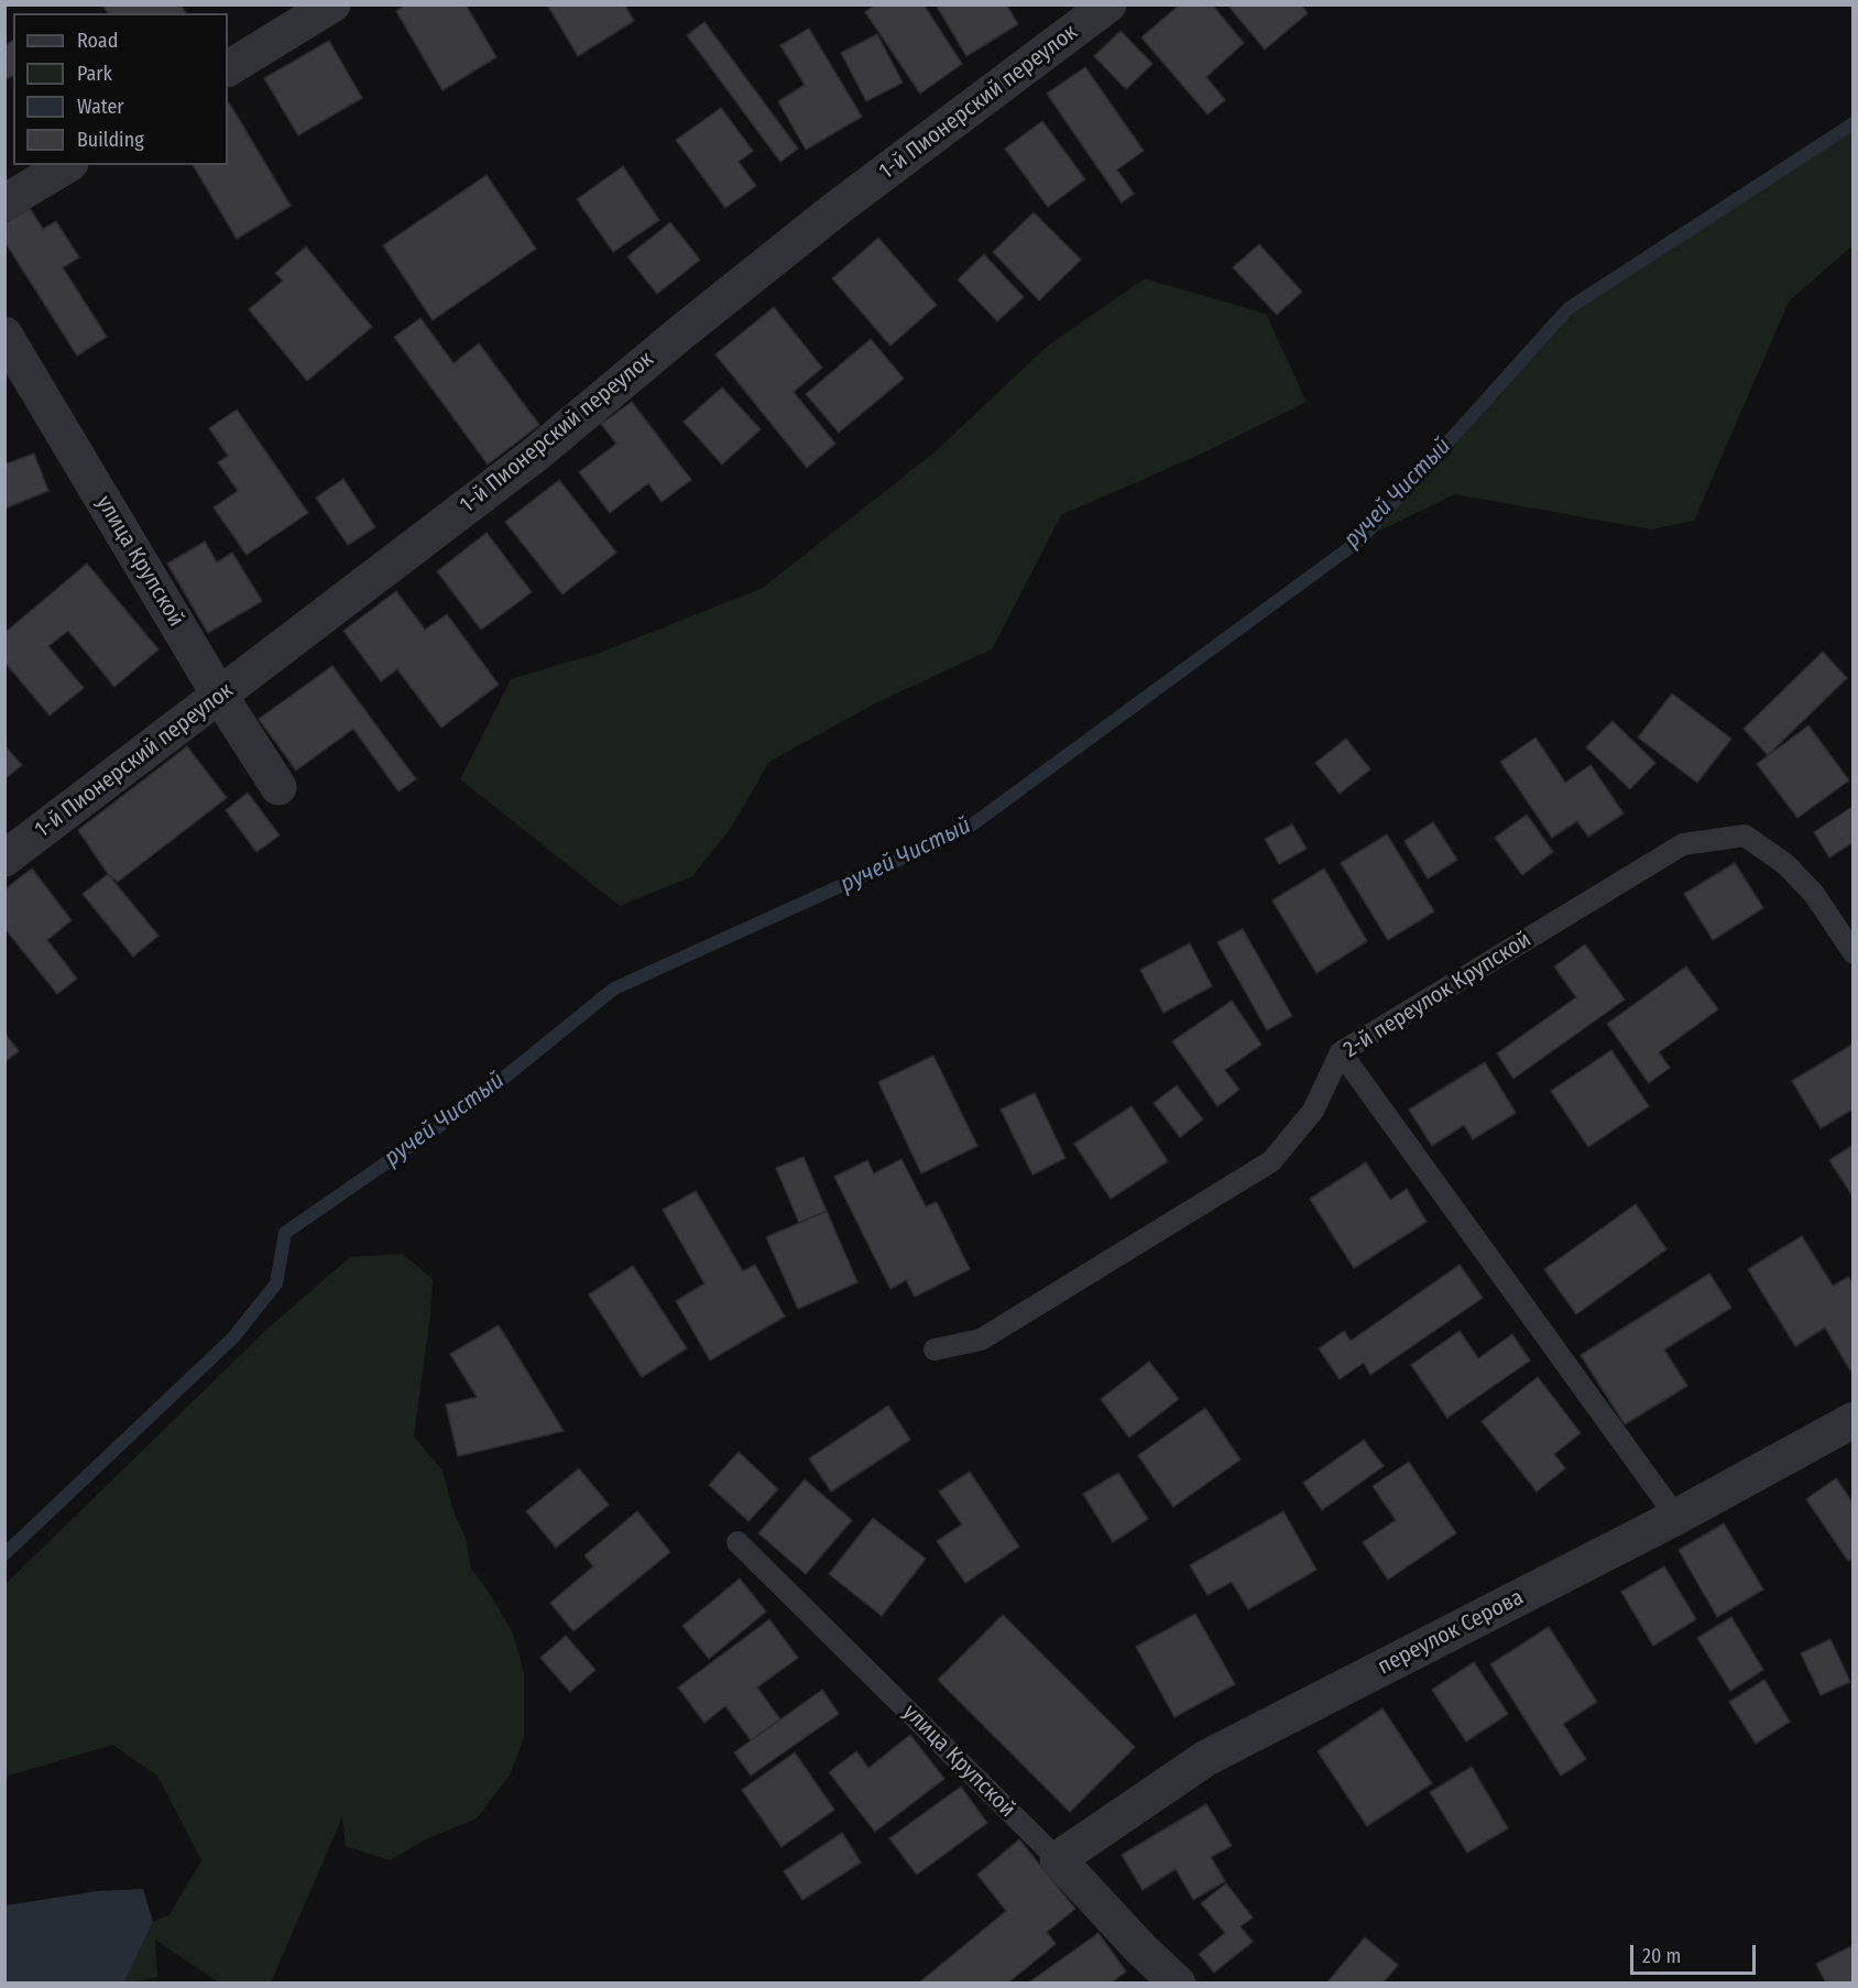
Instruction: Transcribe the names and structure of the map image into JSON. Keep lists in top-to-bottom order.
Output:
{
  "streets": {
    "street": ["1-й Пионерский переулок", "улица Крупской", "переулок Серова"],
    "lane": ["2-й переулок Крупской"]
  },
  "crossings": [
    ["1-й Пионерский переулок", "улица Крупской"],
    ["улица Крупской", "переулок Серова"]
  ],
  "water": ["ручей Чистый"],
  "legend": [
    "Road",
    "Park",
    "Water",
    "Building"
  ],
  "scale_bar": "20 m"
}
